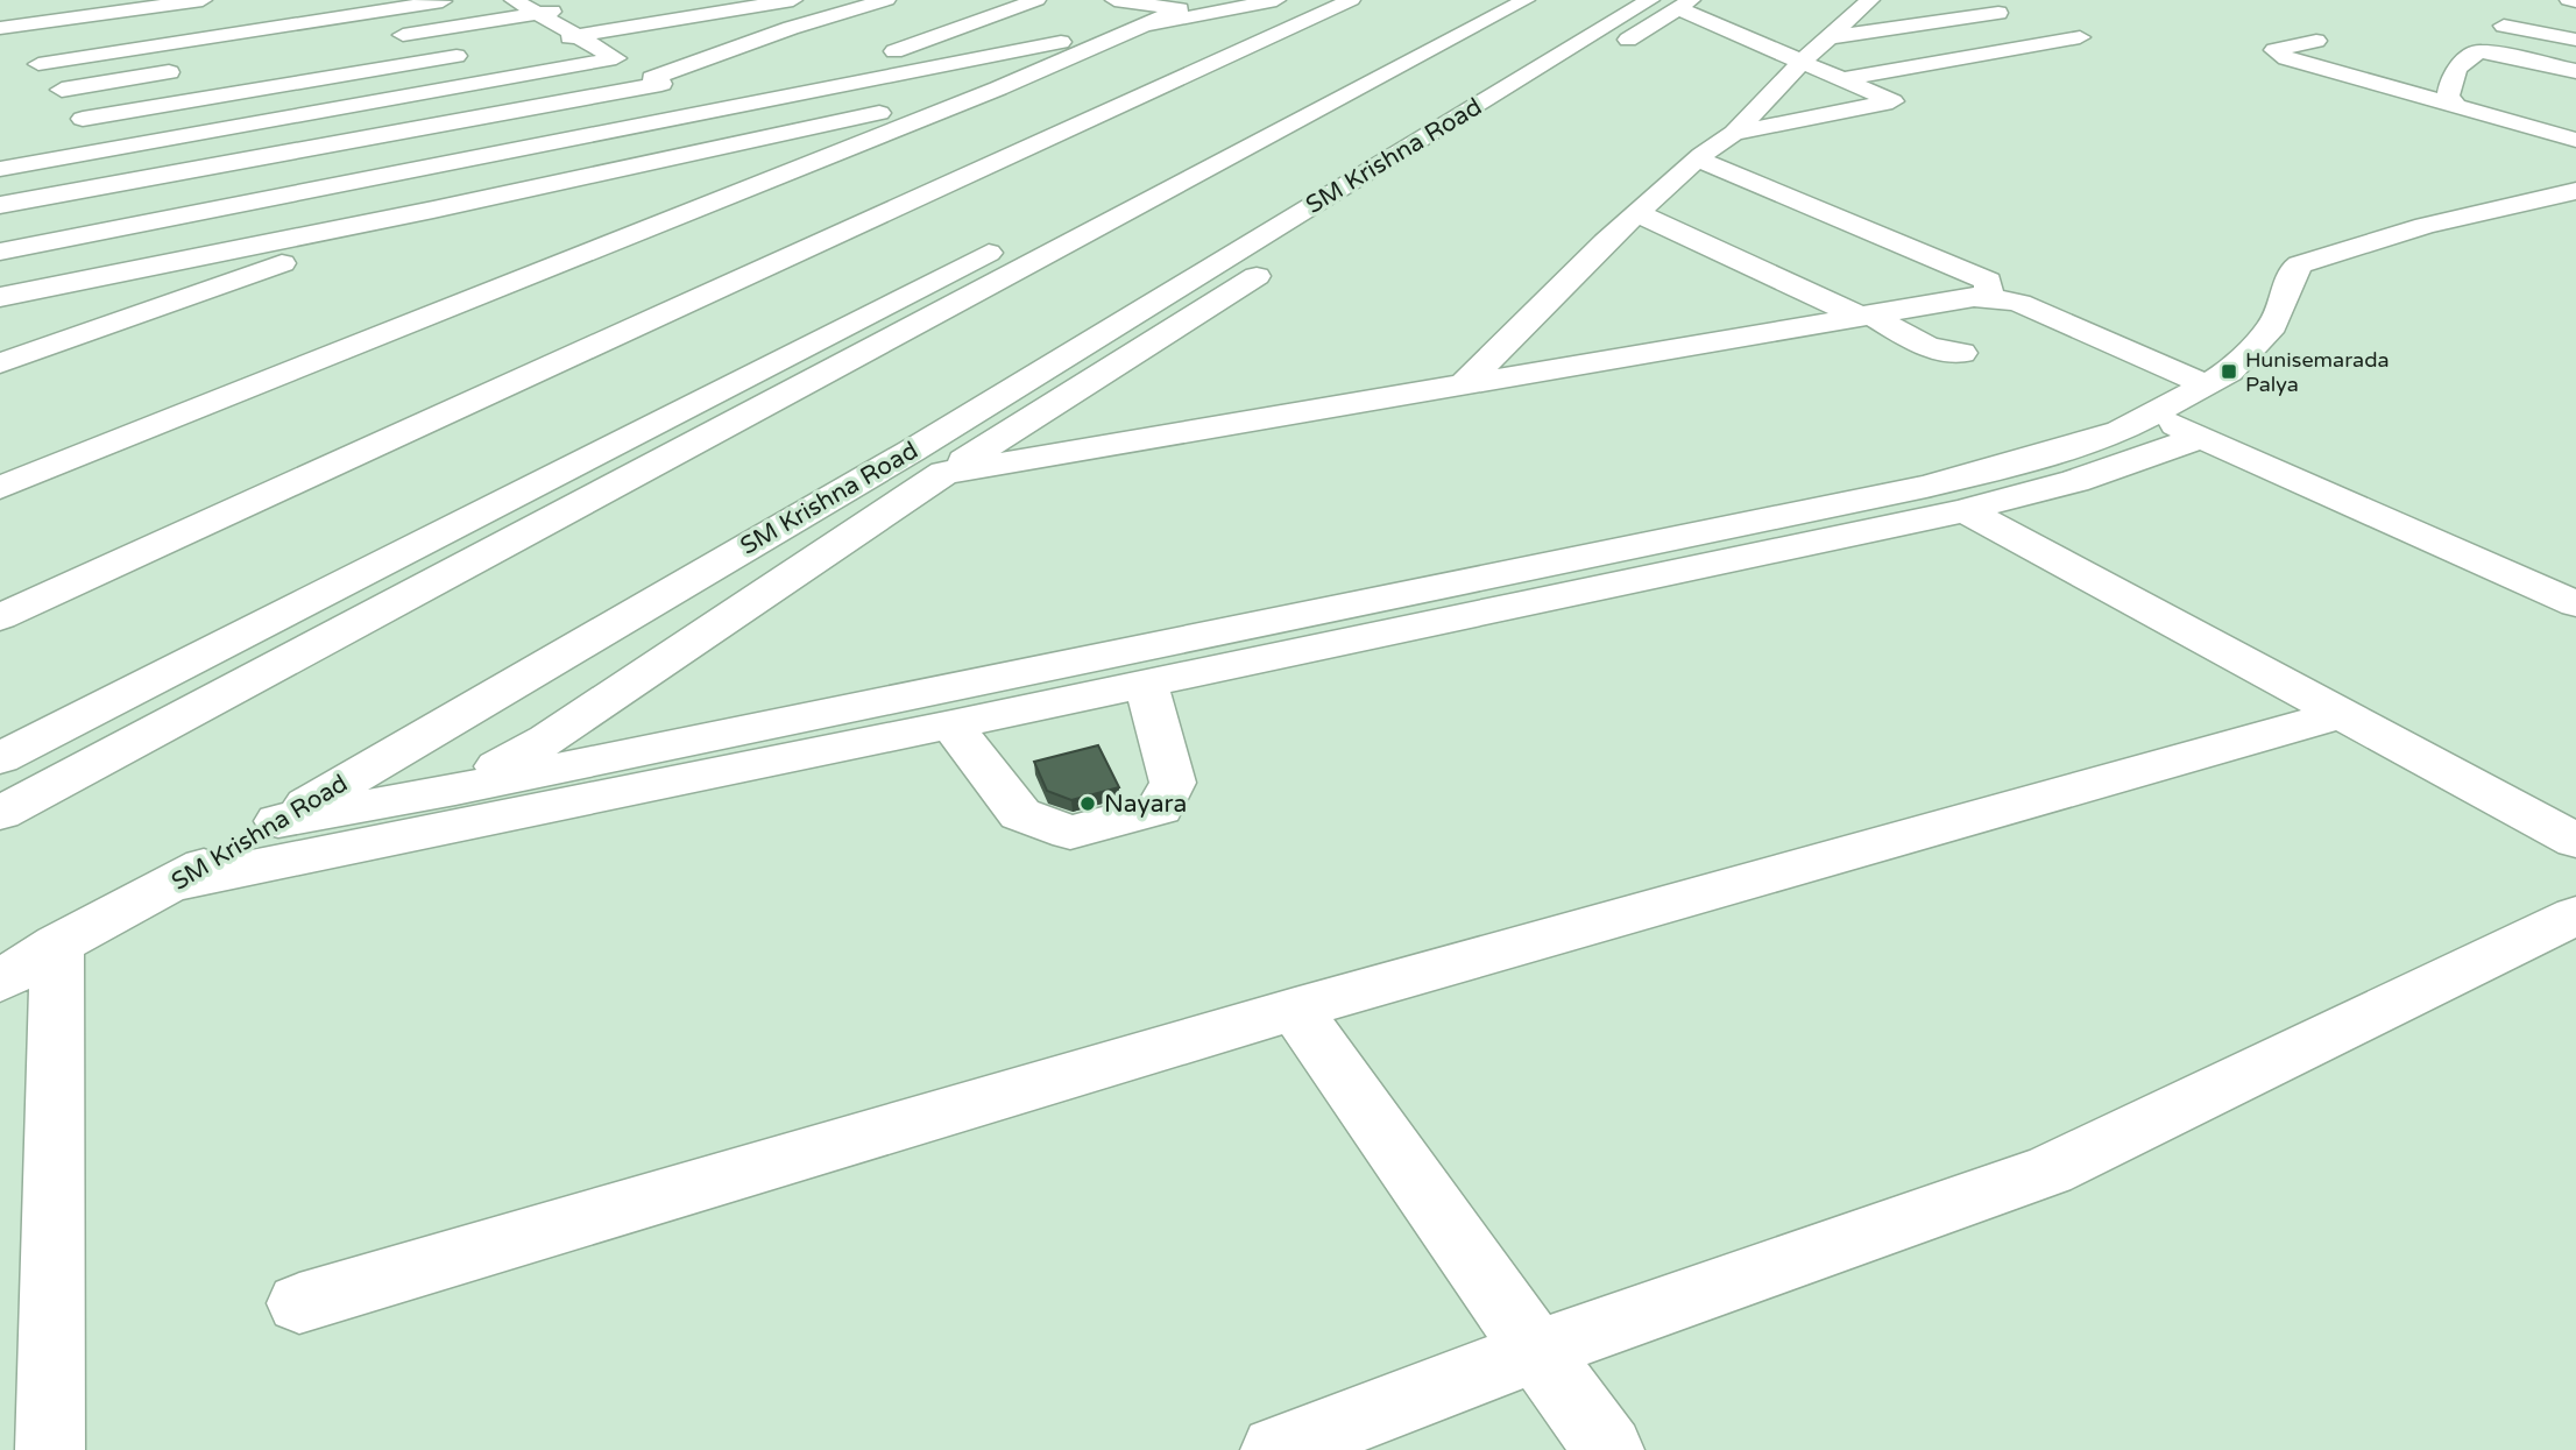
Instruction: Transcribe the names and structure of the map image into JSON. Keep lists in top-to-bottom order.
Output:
{
  "streets": {
    "main road": ["SM Krishna Road"]
  },
  "places": {
    "transit": ["Hunisemarada Palya"],
    "other": ["Nayara"]
  }
}
